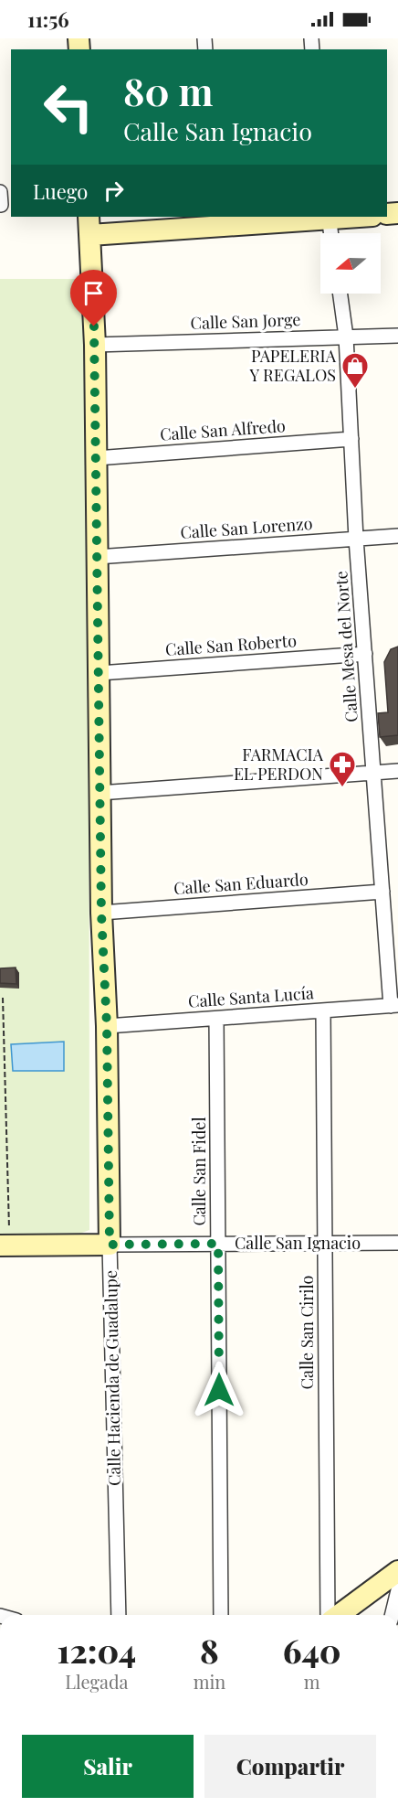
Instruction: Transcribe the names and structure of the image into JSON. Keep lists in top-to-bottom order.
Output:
{
  "streets": {
    "street": [
      "Calle San Jorge",
      "Calle San Alfredo",
      "Calle San Lorenzo",
      "Calle San Roberto",
      "Calle Mesa del Norte",
      "Calle San Eduardo",
      "Calle Santa Lucía",
      "Calle San Fidel",
      "Calle San Ignacio",
      "Calle San Cirilo",
      "Calle Hacienda de Guadalupe"
    ]
  },
  "crossings": [
    ["Calle San Jorge", "Calle Mesa del Norte"],
    ["Calle San Jorge", "Calle Hacienda de Guadalupe"],
    ["Calle San Alfredo", "Calle Mesa del Norte"],
    ["Calle San Alfredo", "Calle Hacienda de Guadalupe"],
    ["Calle San Lorenzo", "Calle Mesa del Norte"],
    ["Calle San Lorenzo", "Calle Hacienda de Guadalupe"],
    ["Calle San Roberto", "Calle Mesa del Norte"],
    ["Calle San Roberto", "Calle Hacienda de Guadalupe"],
    ["Calle Mesa del Norte", "Calle San Eduardo"],
    ["Calle Mesa del Norte", "Calle Santa Lucía"],
    ["Calle San Eduardo", "Calle Hacienda de Guadalupe"],
    ["Calle Santa Lucía", "Calle San Fidel"],
    ["Calle Santa Lucía", "Calle San Cirilo"],
    ["Calle Santa Lucía", "Calle Hacienda de Guadalupe"],
    ["Calle San Fidel", "Calle San Ignacio"],
    ["Calle San Ignacio", "Calle San Cirilo"],
    ["Calle San Ignacio", "Calle Hacienda de Guadalupe"]
  ],
  "places": {
    "shop": ["PAPELERIA Y REGALOS"],
    "pharmacy": ["FARMACIA EL PERDON"]
  },
  "north": "left",
  "page": {
    "status": "11:56",
    "turn": ["80 m", "Calle San Ignacio"],
    "then": "Luego",
    "eta": [
      "12:04",
      "Llegada",
      "8",
      "min",
      "640",
      "m"
    ],
    "buttons": ["Salir", "Compartir"]
  }
}
